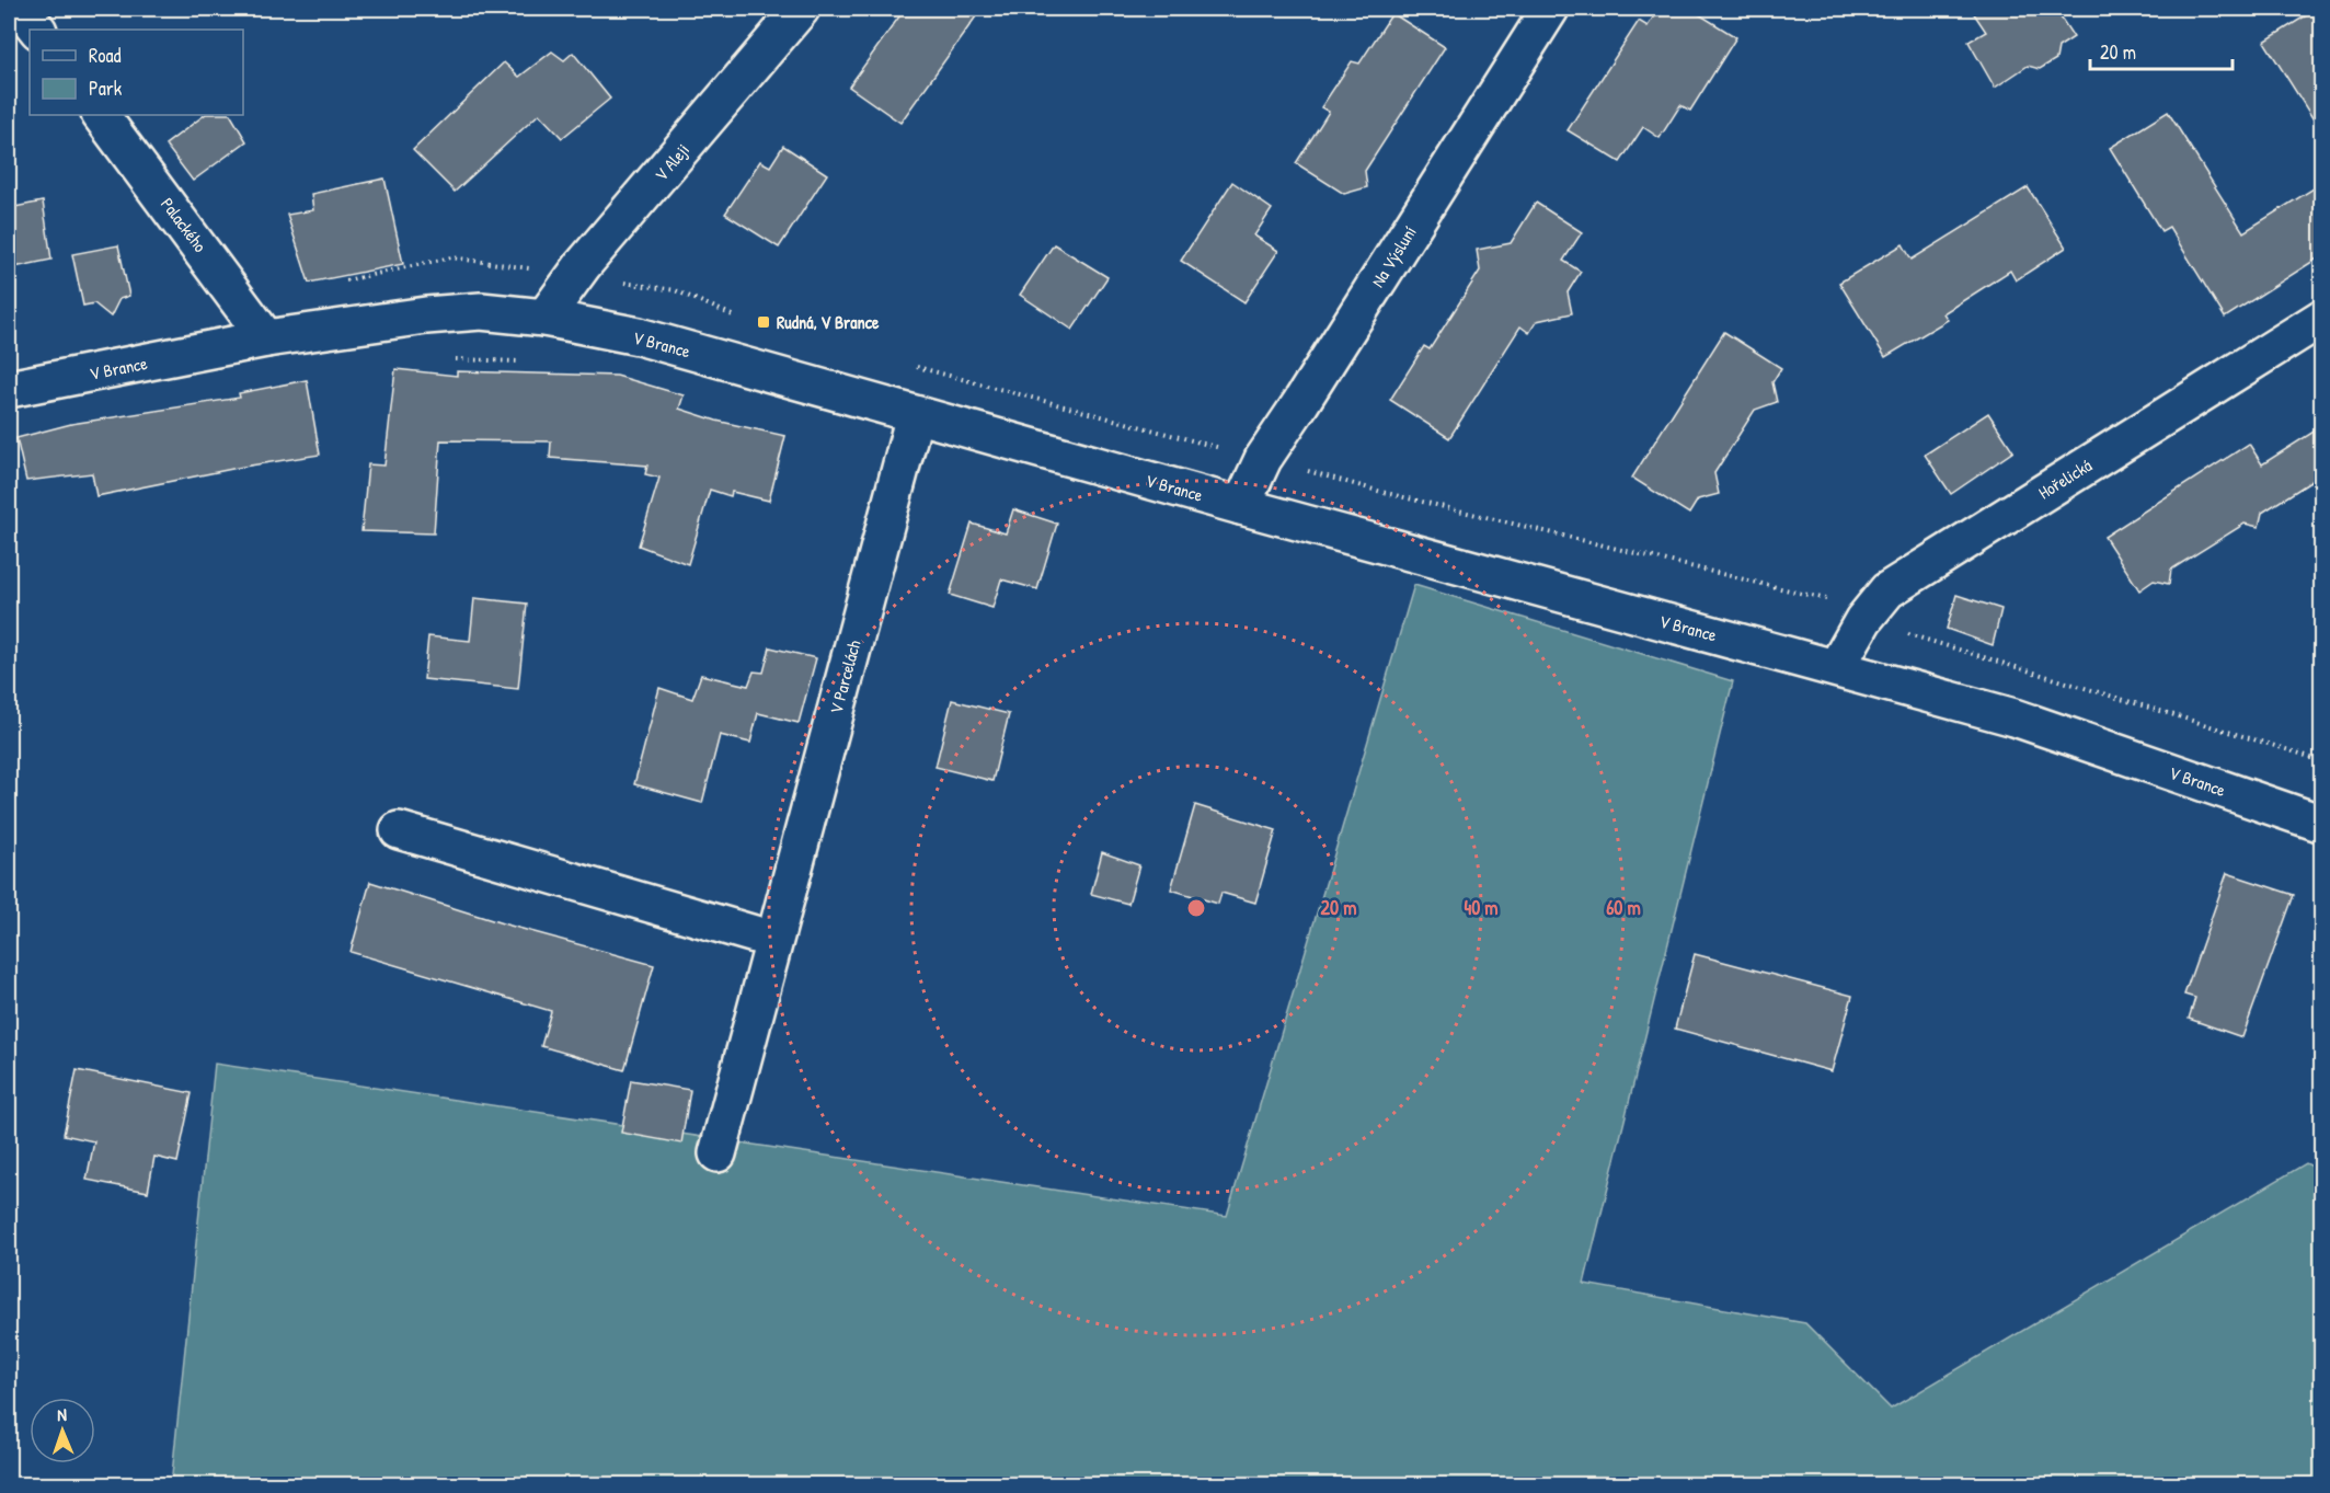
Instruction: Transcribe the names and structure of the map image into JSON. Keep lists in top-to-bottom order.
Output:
{
  "streets": {
    "street": [
      "V Aleji",
      "Palackého",
      "Na Výsluní",
      "V Brance",
      "Hořelická",
      "V Parcelách"
    ]
  },
  "crossings": [
    ["V Aleji", "V Brance"],
    ["Palackého", "V Brance"],
    ["Na Výsluní", "V Brance"],
    ["V Brance", "Hořelická"],
    ["V Brance", "V Parcelách"]
  ],
  "places": {
    "transit": ["Rudná, V Brance"]
  },
  "legend": ["Road", "Park"],
  "scale_bar": "20 m",
  "north": "top",
  "rings": ["20 m", "40 m", "60 m"]
}
